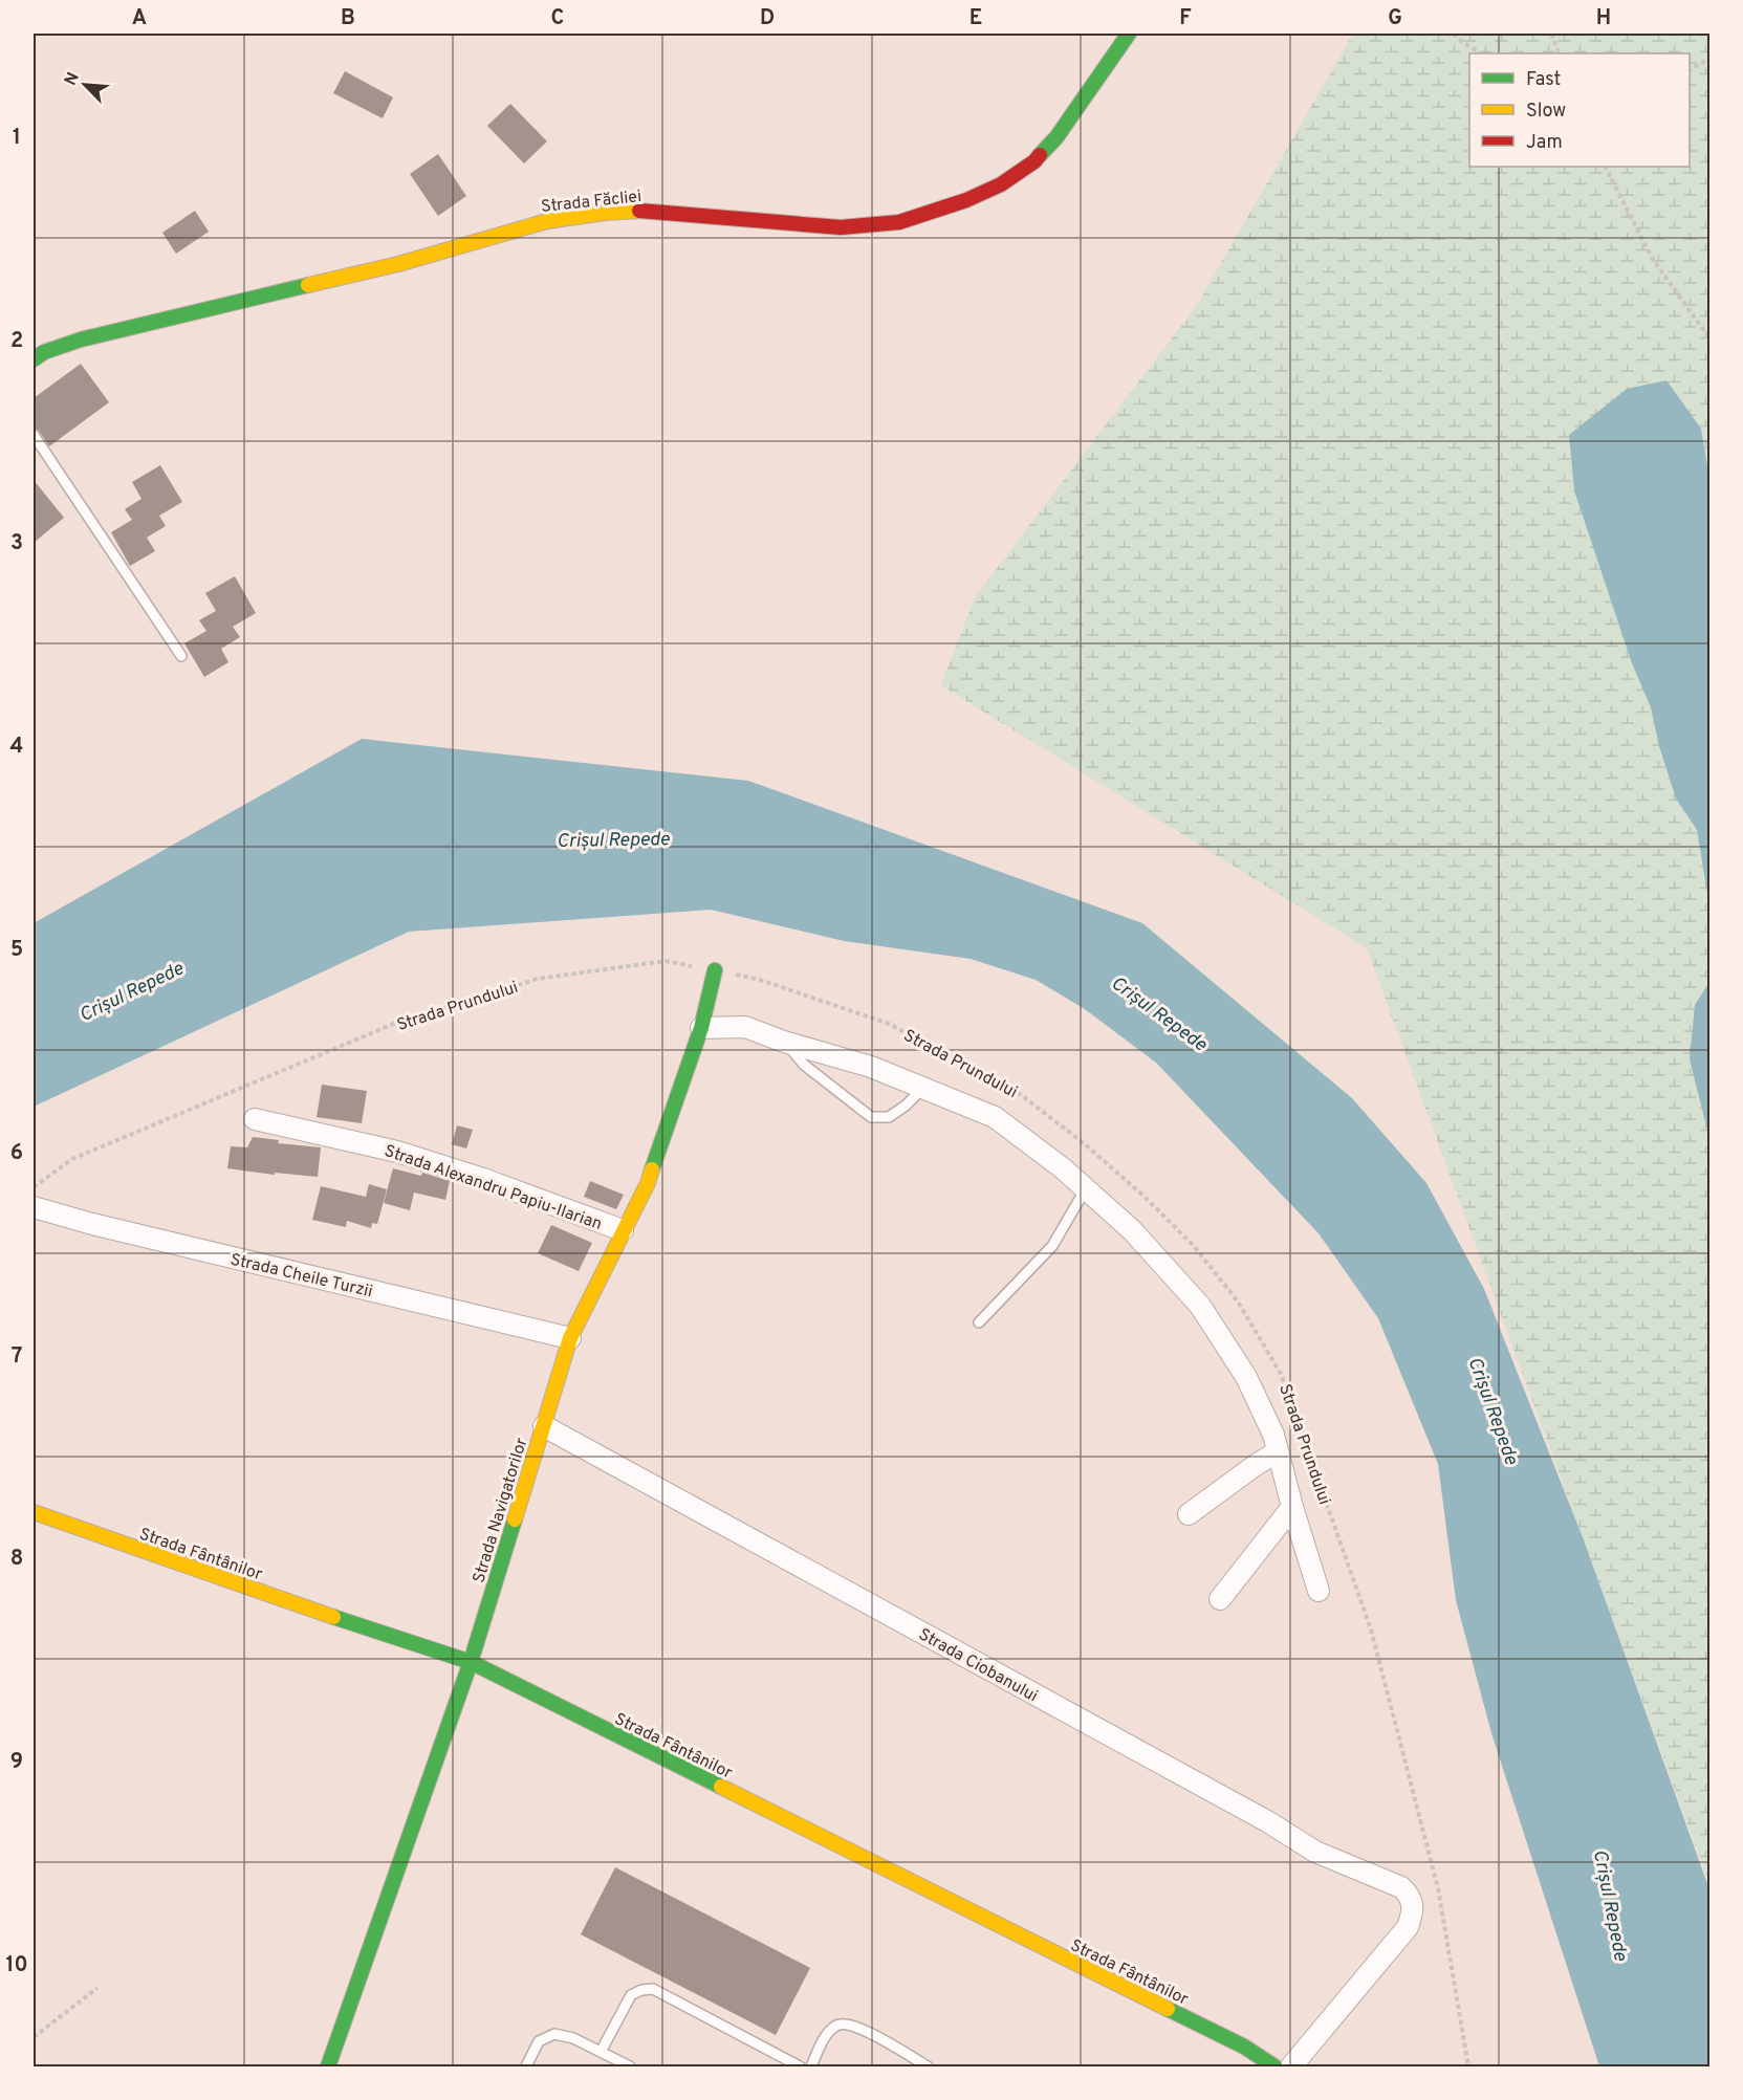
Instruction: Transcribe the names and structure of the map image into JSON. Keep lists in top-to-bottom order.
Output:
{
  "streets": {
    "street": [
      "Strada Făcliei",
      "Strada Prundului",
      "Strada Alexandru Papiu-Ilarian",
      "Strada Cheile Turzii",
      "Strada Navigatorilor",
      "Strada Fântânilor",
      "Strada Ciobanului"
    ]
  },
  "crossings": [
    ["Strada Prundului", "Strada Navigatorilor"],
    ["Strada Alexandru Papiu-Ilarian", "Strada Navigatorilor"],
    ["Strada Cheile Turzii", "Strada Navigatorilor"],
    ["Strada Navigatorilor", "Strada Fântânilor"],
    ["Strada Navigatorilor", "Strada Ciobanului"]
  ],
  "water": ["Crișul Repede"],
  "legend": ["Fast", "Slow", "Jam"],
  "north": "top left",
  "grid": {
    "columns": [
      "A",
      "B",
      "C",
      "D",
      "E",
      "F",
      "G",
      "H"
    ],
    "rows": [
      "1",
      "2",
      "3",
      "4",
      "5",
      "6",
      "7",
      "8",
      "9",
      "10"
    ]
  }
}
